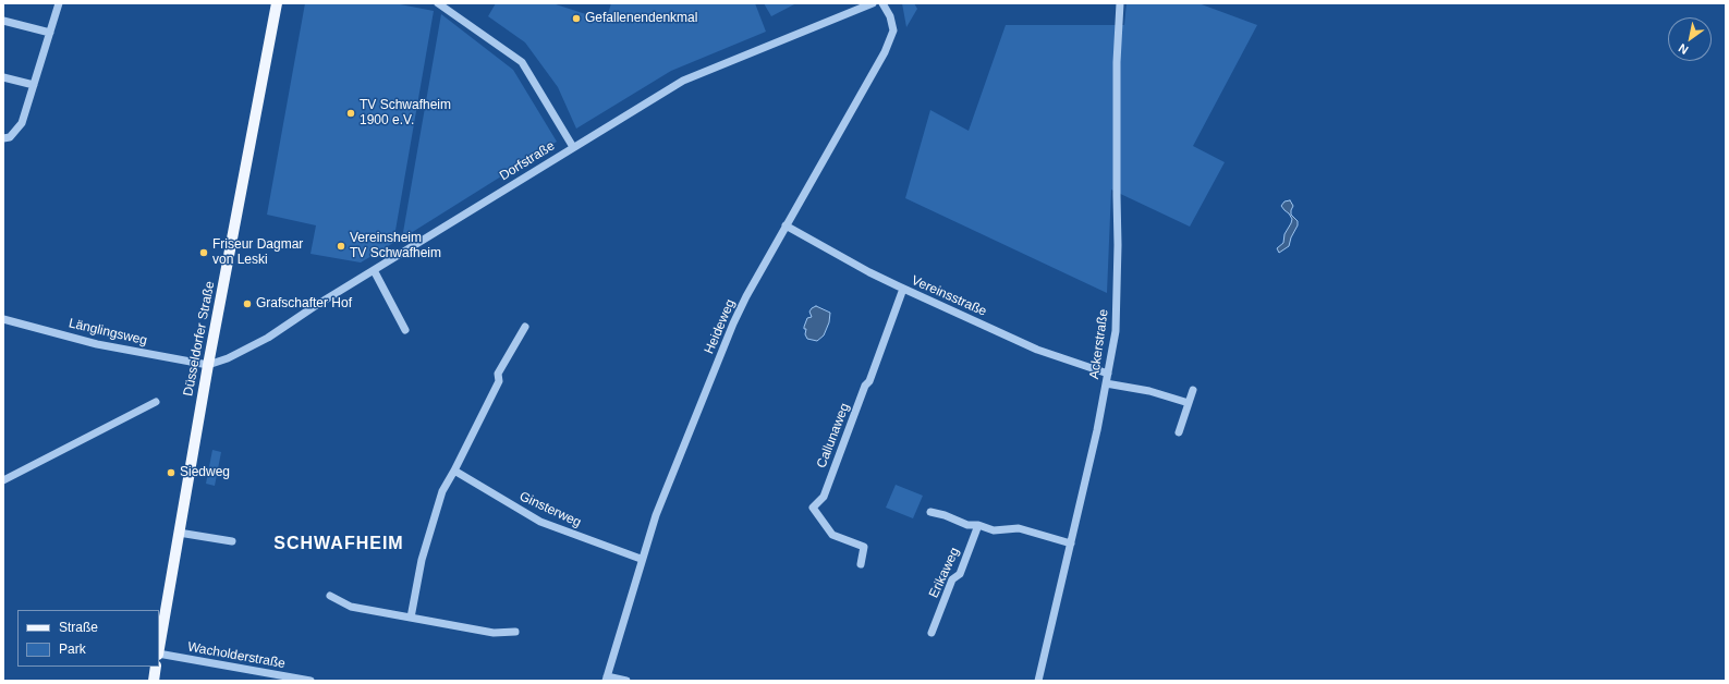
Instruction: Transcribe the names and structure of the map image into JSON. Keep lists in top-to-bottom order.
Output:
{
  "streets": {
    "main road": ["Düsseldorfer Straße"],
    "street": [
      "Dorfstraße",
      "Vereinsstraße",
      "Heideweg",
      "Länglingsweg",
      "Ackerstraße",
      "Callunaweg",
      "Ginsterweg",
      "Erikaweg",
      "Wacholderstraße"
    ]
  },
  "crossings": [
    ["Dorfstraße", "Länglingsweg"],
    ["Dorfstraße", "Düsseldorfer Straße"],
    ["Vereinsstraße", "Heideweg"],
    ["Vereinsstraße", "Ackerstraße"],
    ["Vereinsstraße", "Callunaweg"],
    ["Heideweg", "Ginsterweg"],
    ["Länglingsweg", "Düsseldorfer Straße"]
  ],
  "districts": ["SCHWAFHEIM"],
  "places": [
    "Gefallenendenkmal",
    "TV Schwafheim 1900 e.V.",
    "Vereinsheim TV Schwafheim",
    "Friseur Dagmar von Leski",
    "Grafschafter Hof",
    "Siedweg"
  ],
  "legend": ["Straße", "Park"],
  "north": "bottom left"
}
